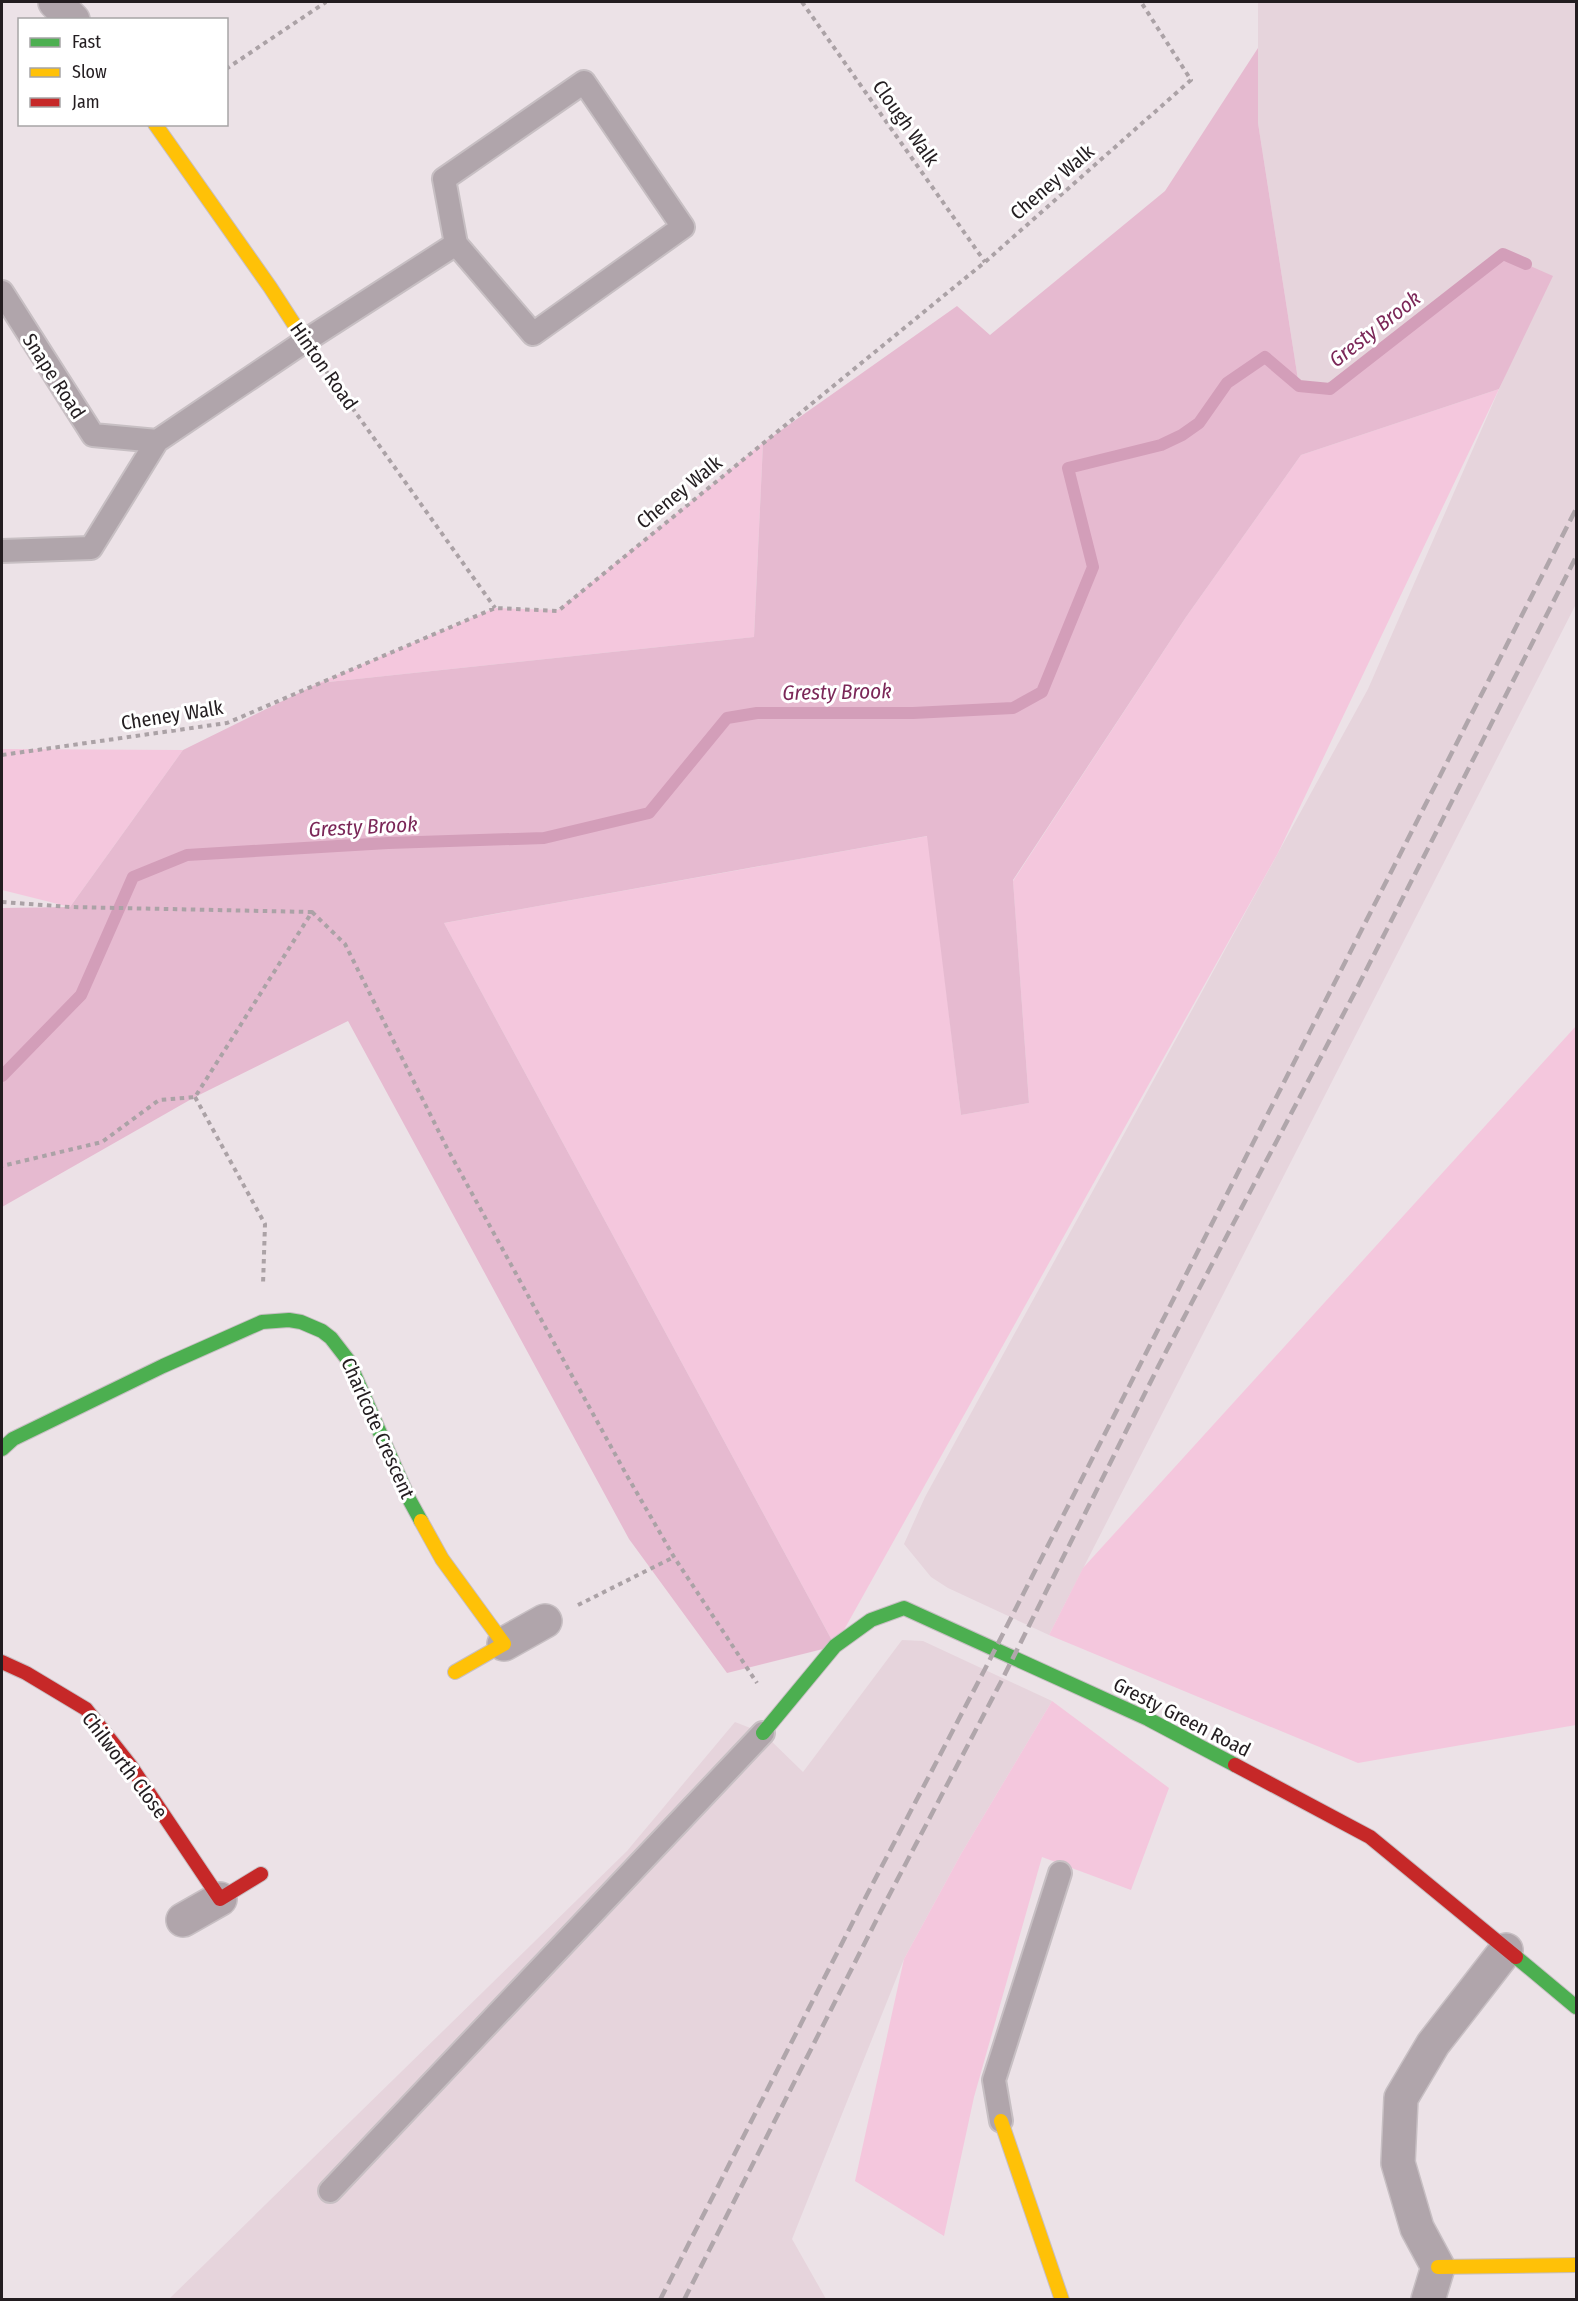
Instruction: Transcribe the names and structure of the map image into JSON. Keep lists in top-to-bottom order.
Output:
{
  "streets": {
    "street": [
      "Hinton Road",
      "Charlcote Crescent",
      "Gresty Green Road",
      "Chilworth Close"
    ],
    "lane": ["Snape Road"],
    "path": ["Clough Walk", "Cheney Walk"]
  },
  "crossings": [
    ["Clough Walk", "Cheney Walk"],
    ["Cheney Walk", "Hinton Road"]
  ],
  "water": ["Gresty Brook"],
  "legend": ["Fast", "Slow", "Jam"]
}
